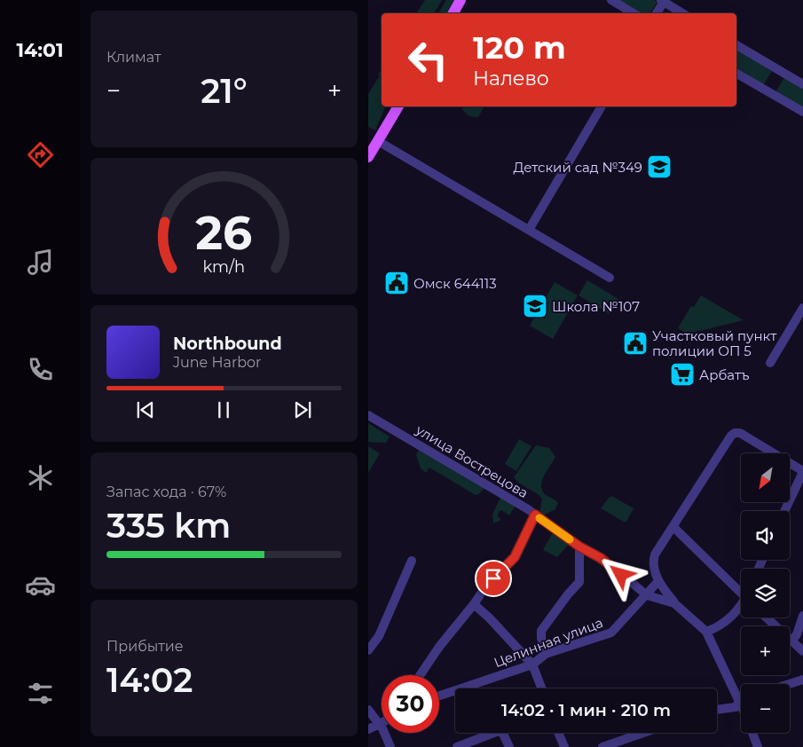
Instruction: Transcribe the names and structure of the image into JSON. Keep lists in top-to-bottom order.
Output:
{
  "streets": {
    "street": ["улица Вострецова", "Целинная улица"]
  },
  "crossings": [
    ["улица Вострецова", "Целинная улица"]
  ],
  "places": {
    "school or university": ["Детский сад №349", "Школа №107"],
    "public building": ["Омск 644113", "Участковый пункт полиции ОП 5"],
    "supermarket": ["Арбатъ"]
  },
  "north": "bottom left",
  "page": {
    "tabs": "14:01",
    "tile": [
      "Климат",
      ["Запас хода · 67%", "335 km"],
      ["Прибытие", "14:02"]
    ],
    "turn": ["120 m", "Налево"],
    "heat": ["−", "21°", "+"],
    "song": ["Northbound", "June Harbor"],
    "map_buttons": ["+", "−"],
    "limit": "30",
    "trip": "14:02 · 1 мин · 210 m",
    "gauge": ["26", "km/h"]
  }
}
